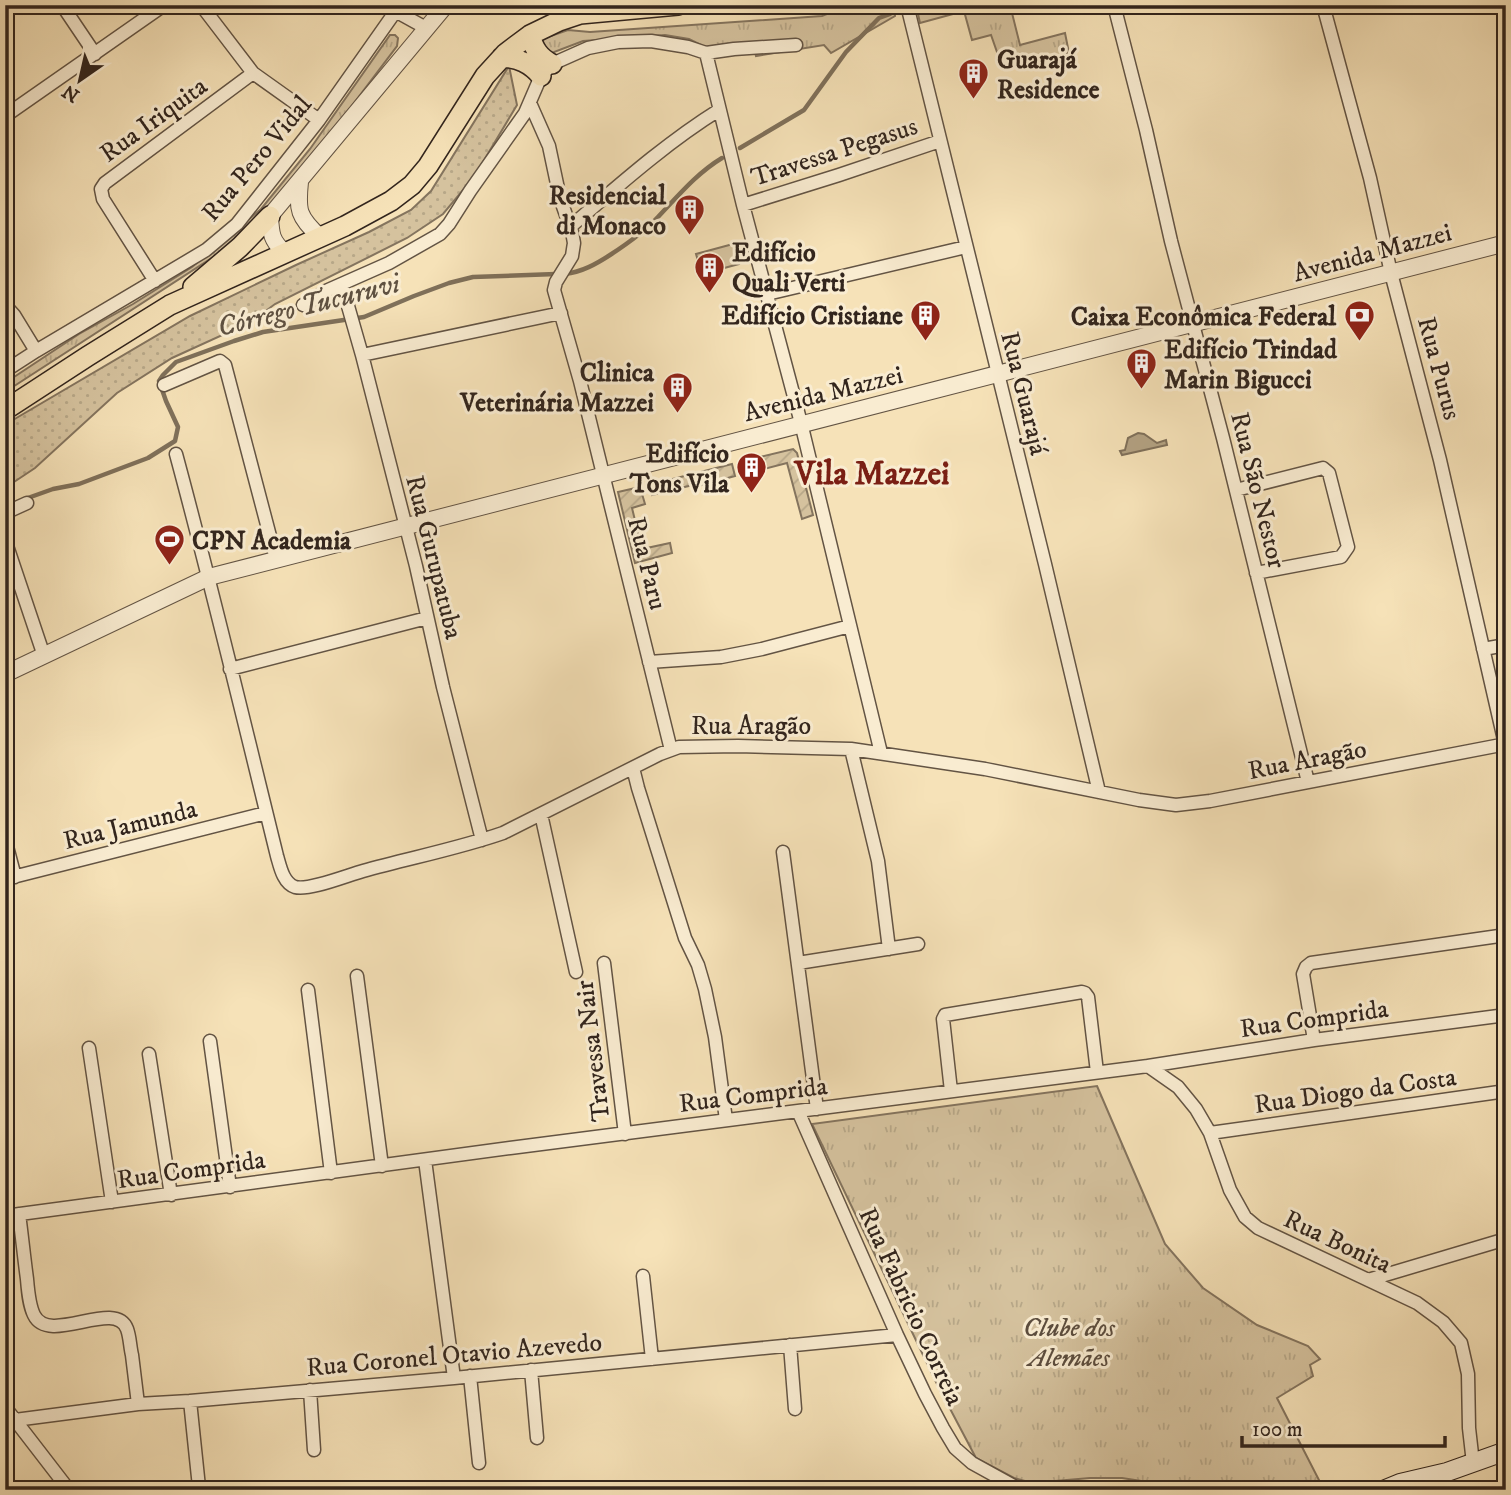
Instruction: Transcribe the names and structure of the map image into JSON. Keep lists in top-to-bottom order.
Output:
{
  "streets": {
    "street": [
      "Rua Iriquita",
      "Travessa Pegasus",
      "Rua Pero Vidal",
      "Avenida Mazzei",
      "Rua Purus",
      "Rua Guarajá",
      "Rua São Nestor",
      "Rua Gurupatuba",
      "Rua Paru",
      "Rua Aragão",
      "Rua Jamunda",
      "Rua Comprida",
      "Travessa Nair",
      "Rua Diogo da Costa",
      "Rua Bonita",
      "Rua Fabricio Correia",
      "Rua Coronel Otavio Azevedo"
    ]
  },
  "crossings": [
    ["Rua Iriquita", "Rua Pero Vidal"],
    ["Travessa Pegasus", "Rua Guarajá"],
    ["Avenida Mazzei", "Rua Purus"],
    ["Avenida Mazzei", "Rua Guarajá"],
    ["Avenida Mazzei", "Rua São Nestor"],
    ["Avenida Mazzei", "Rua Gurupatuba"],
    ["Avenida Mazzei", "Rua Paru"],
    ["Avenida Mazzei", "Rua Aragão"],
    ["Rua Purus", "Rua Aragão"],
    ["Rua Guarajá", "Rua Aragão"],
    ["Rua São Nestor", "Rua Aragão"],
    ["Rua Gurupatuba", "Rua Aragão"],
    ["Rua Paru", "Rua Aragão"],
    ["Rua Aragão", "Rua Jamunda"],
    ["Rua Comprida", "Travessa Nair"],
    ["Rua Comprida", "Rua Bonita"],
    ["Rua Comprida", "Rua Fabricio Correia"],
    ["Rua Diogo da Costa", "Rua Bonita"],
    ["Rua Fabricio Correia", "Rua Coronel Otavio Azevedo"]
  ],
  "districts": ["Vila Mazzei"],
  "water": ["Córrego Tucuruvi"],
  "parks": ["Clube dos Alemães"],
  "places": {
    "building": [
      "Guarajá Residence",
      "Residencial di Monaco",
      "Edifício Quali Verti",
      "Edifício Cristiane",
      "Edifício Trindad Marin Bigucci",
      "Clinica Veterinária Mazzei",
      "Edifício Tons Vila"
    ],
    "bank": ["Caixa Econômica Federal"],
    "sports": ["CPN Academia"]
  },
  "scale_bar": "100 m",
  "north": "bottom left"
}
